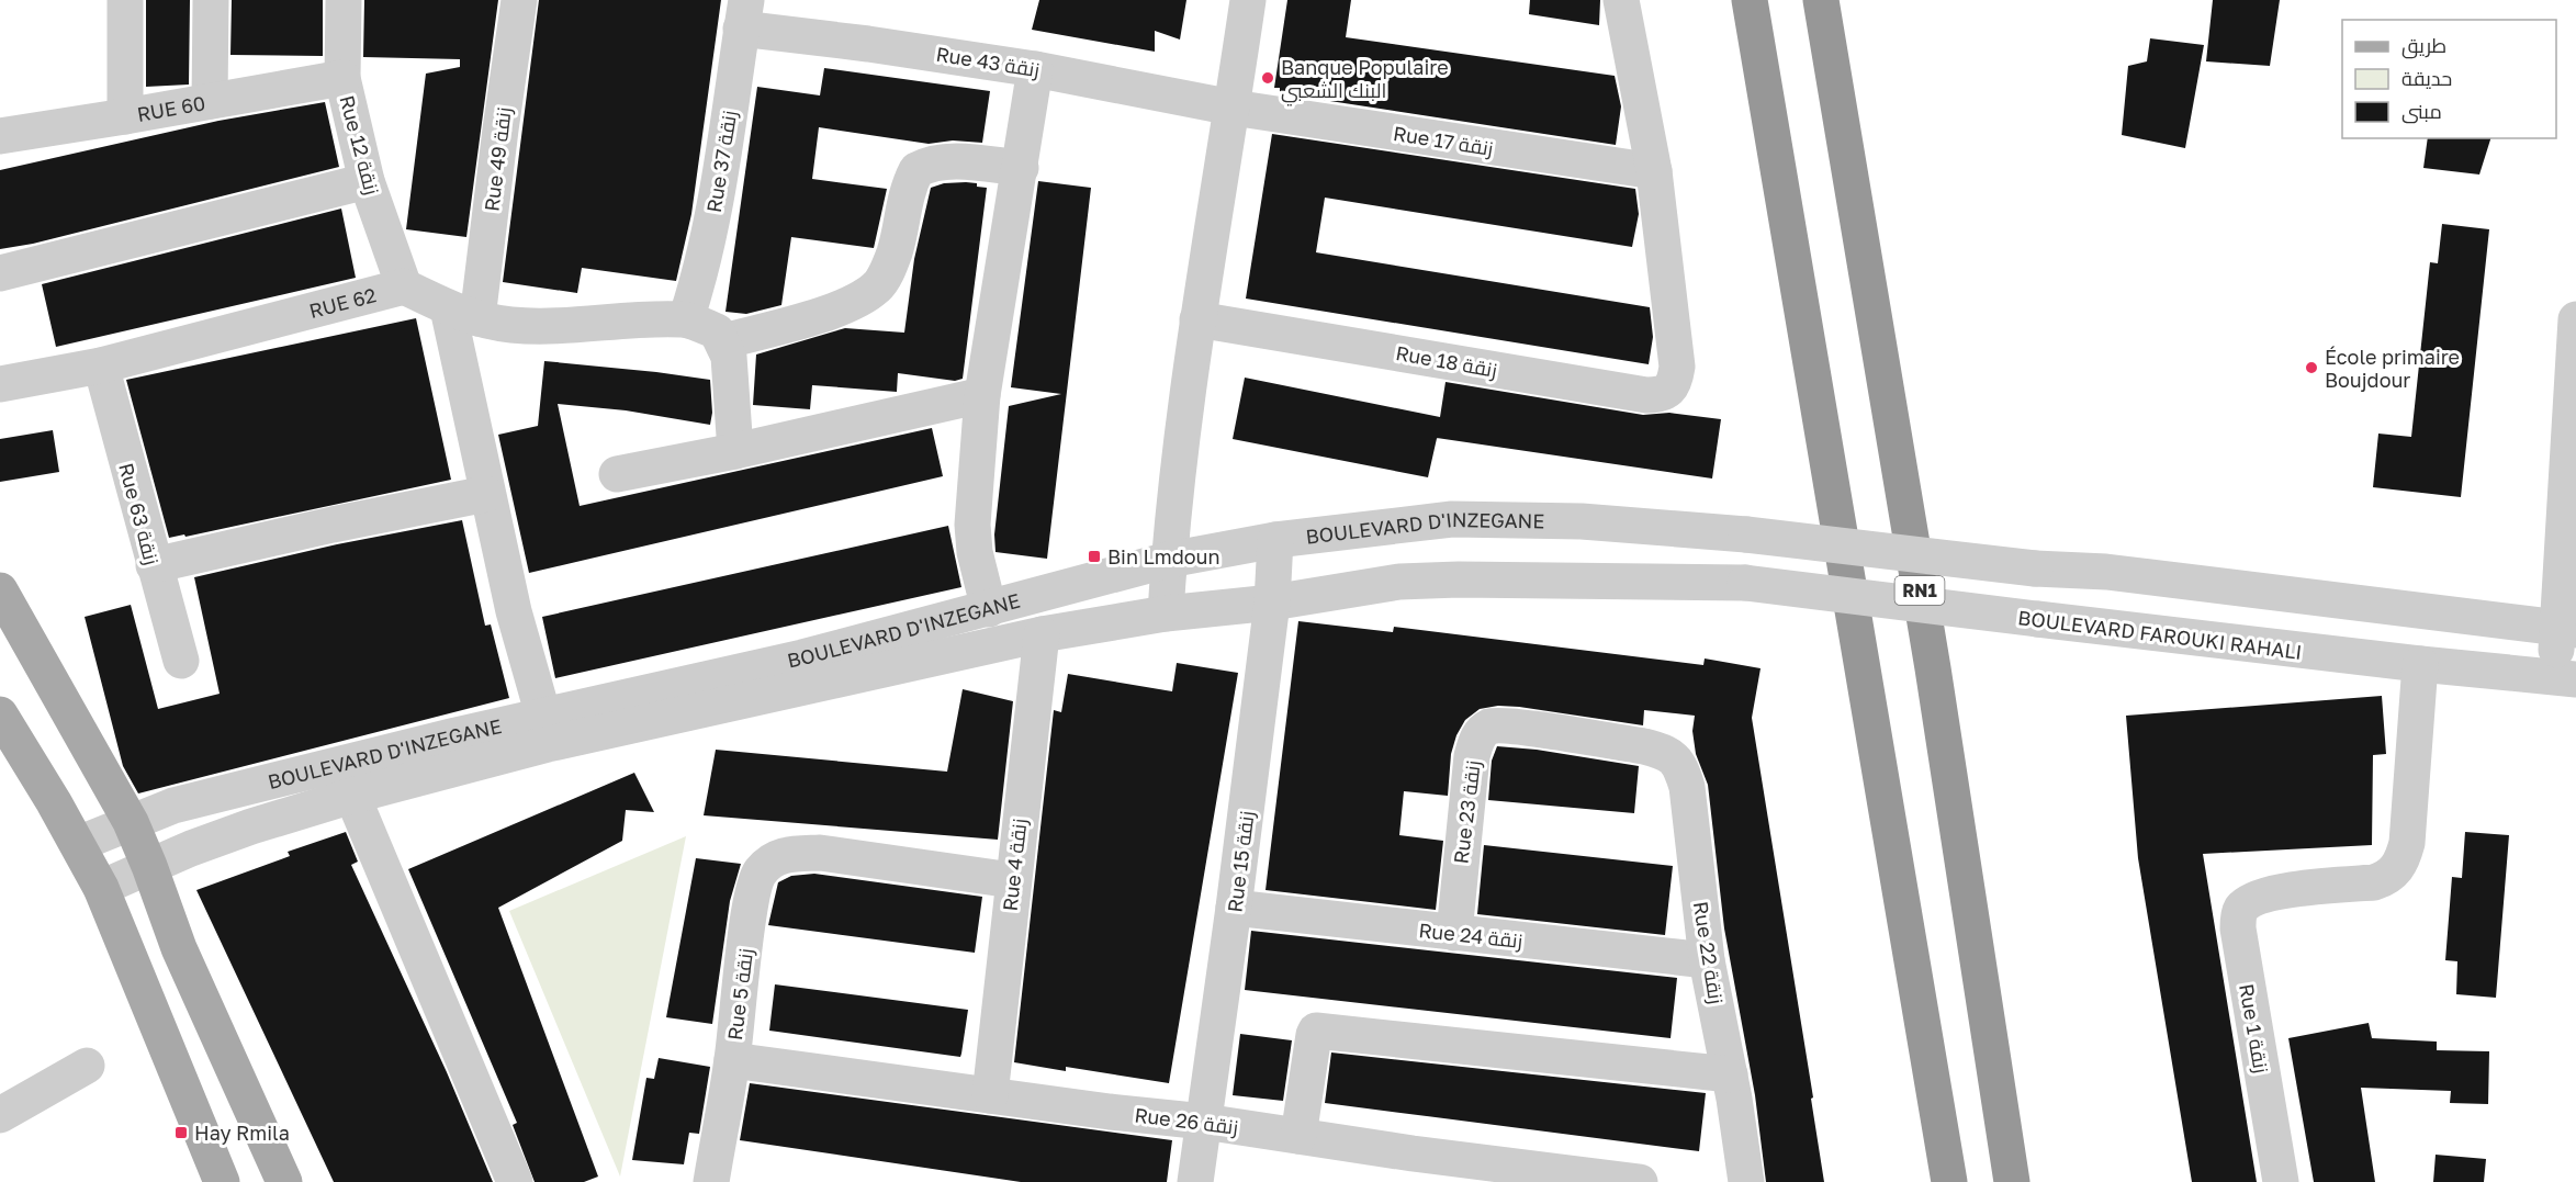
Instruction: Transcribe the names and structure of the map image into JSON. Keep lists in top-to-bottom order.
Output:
{
  "streets": {
    "highway": ["RN1"],
    "street": [
      "Rue 43 زنقة",
      "RUE 60",
      "Rue 17 زنقة",
      "Rue 12 زنقة",
      "Rue 49 زنقة",
      "Rue 37 زنقة",
      "RUE 62",
      "Rue 18 زنقة",
      "Rue 63 زنقة",
      "BOULEVARD D'INZEGANE",
      "BOULEVARD FAROUKI RAHALI",
      "Rue 23 زنقة",
      "Rue 15 زنقة",
      "Rue 4 زنقة",
      "Rue 24 زنقة",
      "Rue 22 زنقة",
      "Rue 5 زنقة",
      "Rue 1 زنقة",
      "Rue 26 زنقة"
    ]
  },
  "crossings": [
    ["Rue 43 زنقة", "Rue 17 زنقة"],
    ["Rue 43 زنقة", "Rue 37 زنقة"],
    ["RUE 60", "Rue 12 زنقة"],
    ["Rue 17 زنقة", "Rue 18 زنقة"],
    ["Rue 12 زنقة", "RUE 62"],
    ["Rue 49 زنقة", "RUE 62"],
    ["Rue 49 زنقة", "BOULEVARD D'INZEGANE"],
    ["Rue 37 زنقة", "RUE 62"],
    ["RUE 62", "Rue 63 زنقة"],
    ["BOULEVARD D'INZEGANE", "BOULEVARD FAROUKI RAHALI"],
    ["BOULEVARD D'INZEGANE", "Rue 15 زنقة"],
    ["BOULEVARD D'INZEGANE", "Rue 4 زنقة"],
    ["BOULEVARD FAROUKI RAHALI", "Rue 1 زنقة"],
    ["Rue 23 زنقة", "Rue 24 زنقة"],
    ["Rue 23 زنقة", "Rue 22 زنقة"],
    ["Rue 15 زنقة", "Rue 24 زنقة"],
    ["Rue 15 زنقة", "Rue 26 زنقة"],
    ["Rue 4 زنقة", "Rue 5 زنقة"],
    ["Rue 4 زنقة", "Rue 26 زنقة"],
    ["Rue 24 زنقة", "Rue 22 زنقة"],
    ["Rue 5 زنقة", "Rue 26 زنقة"]
  ],
  "places": {
    "other": ["Banque Populaire البنك الشعبي", "École primaire Boujdour"],
    "transit": ["Bin Lmdoun", "Hay Rmila"]
  },
  "legend": ["طريق", "حديقة", "مبنى"]
}
